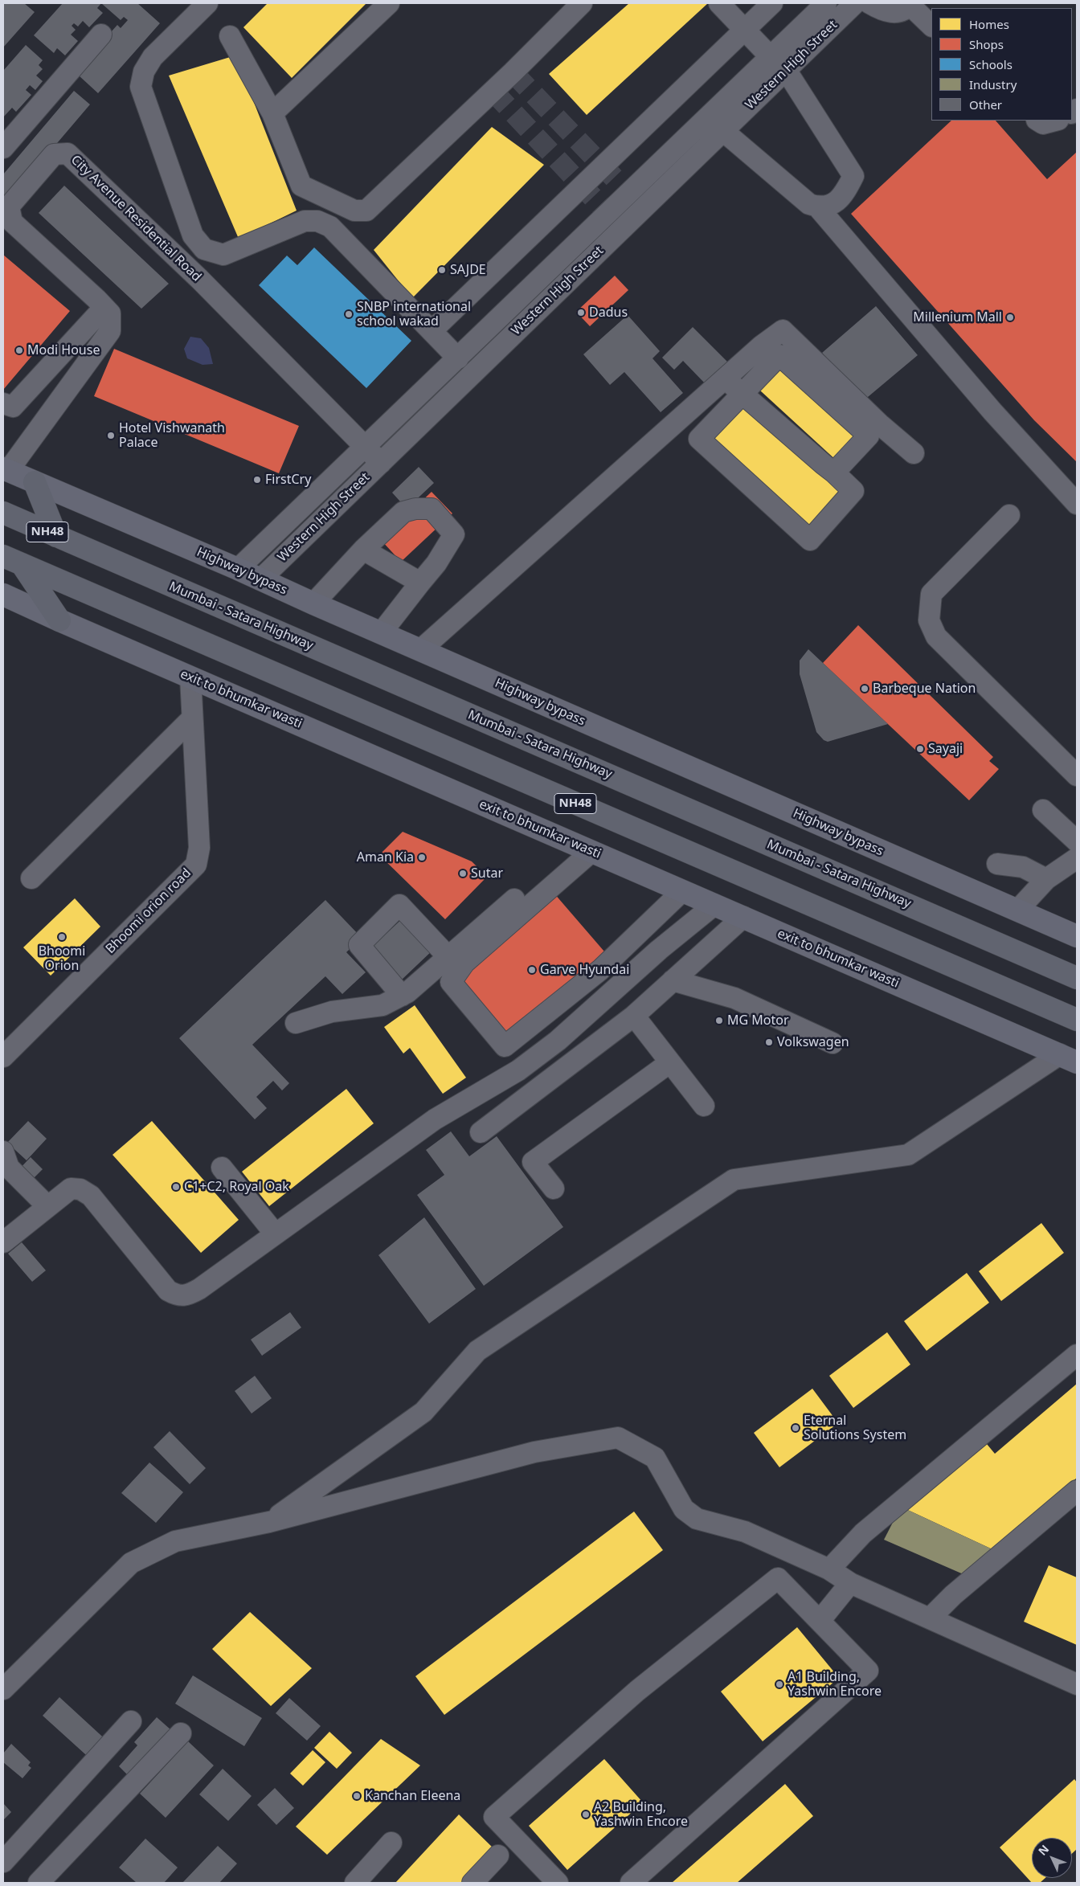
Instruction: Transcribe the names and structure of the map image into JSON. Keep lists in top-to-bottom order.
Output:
{
  "streets": {
    "highway": ["NH48", "Mumbai - Satara Highway"],
    "main road": ["Highway bypass", "exit to bhumkar wasti"],
    "street": ["Western High Street", "City Avenue Residential Road", "Bhoomi orion road"]
  },
  "crossings": [
    ["Western High Street", "City Avenue Residential Road"],
    ["Western High Street", "Highway bypass"],
    ["City Avenue Residential Road", "Highway bypass"],
    ["exit to bhumkar wasti", "Bhoomi orion road"]
  ],
  "places": [
    "SAJDE",
    "Dadus",
    "SNBP international school wakad",
    "Millenium Mall",
    "Modi House",
    "Hotel Vishwanath Palace",
    "FirstCry",
    "Barbeque Nation",
    "Sayaji",
    "Aman Kia",
    "Sutar",
    "Bhoomi Orion",
    "Garve Hyundai",
    "MG Motor",
    "Volkswagen",
    "C1+C2, Royal Oak",
    "Eternal Solutions System",
    "A1 Building, Yashwin Encore",
    "Kanchan Eleena",
    "A2 Building, Yashwin Encore"
  ],
  "legend": [
    "Homes",
    "Shops",
    "Schools",
    "Industry",
    "Other"
  ],
  "north": "top left"
}
